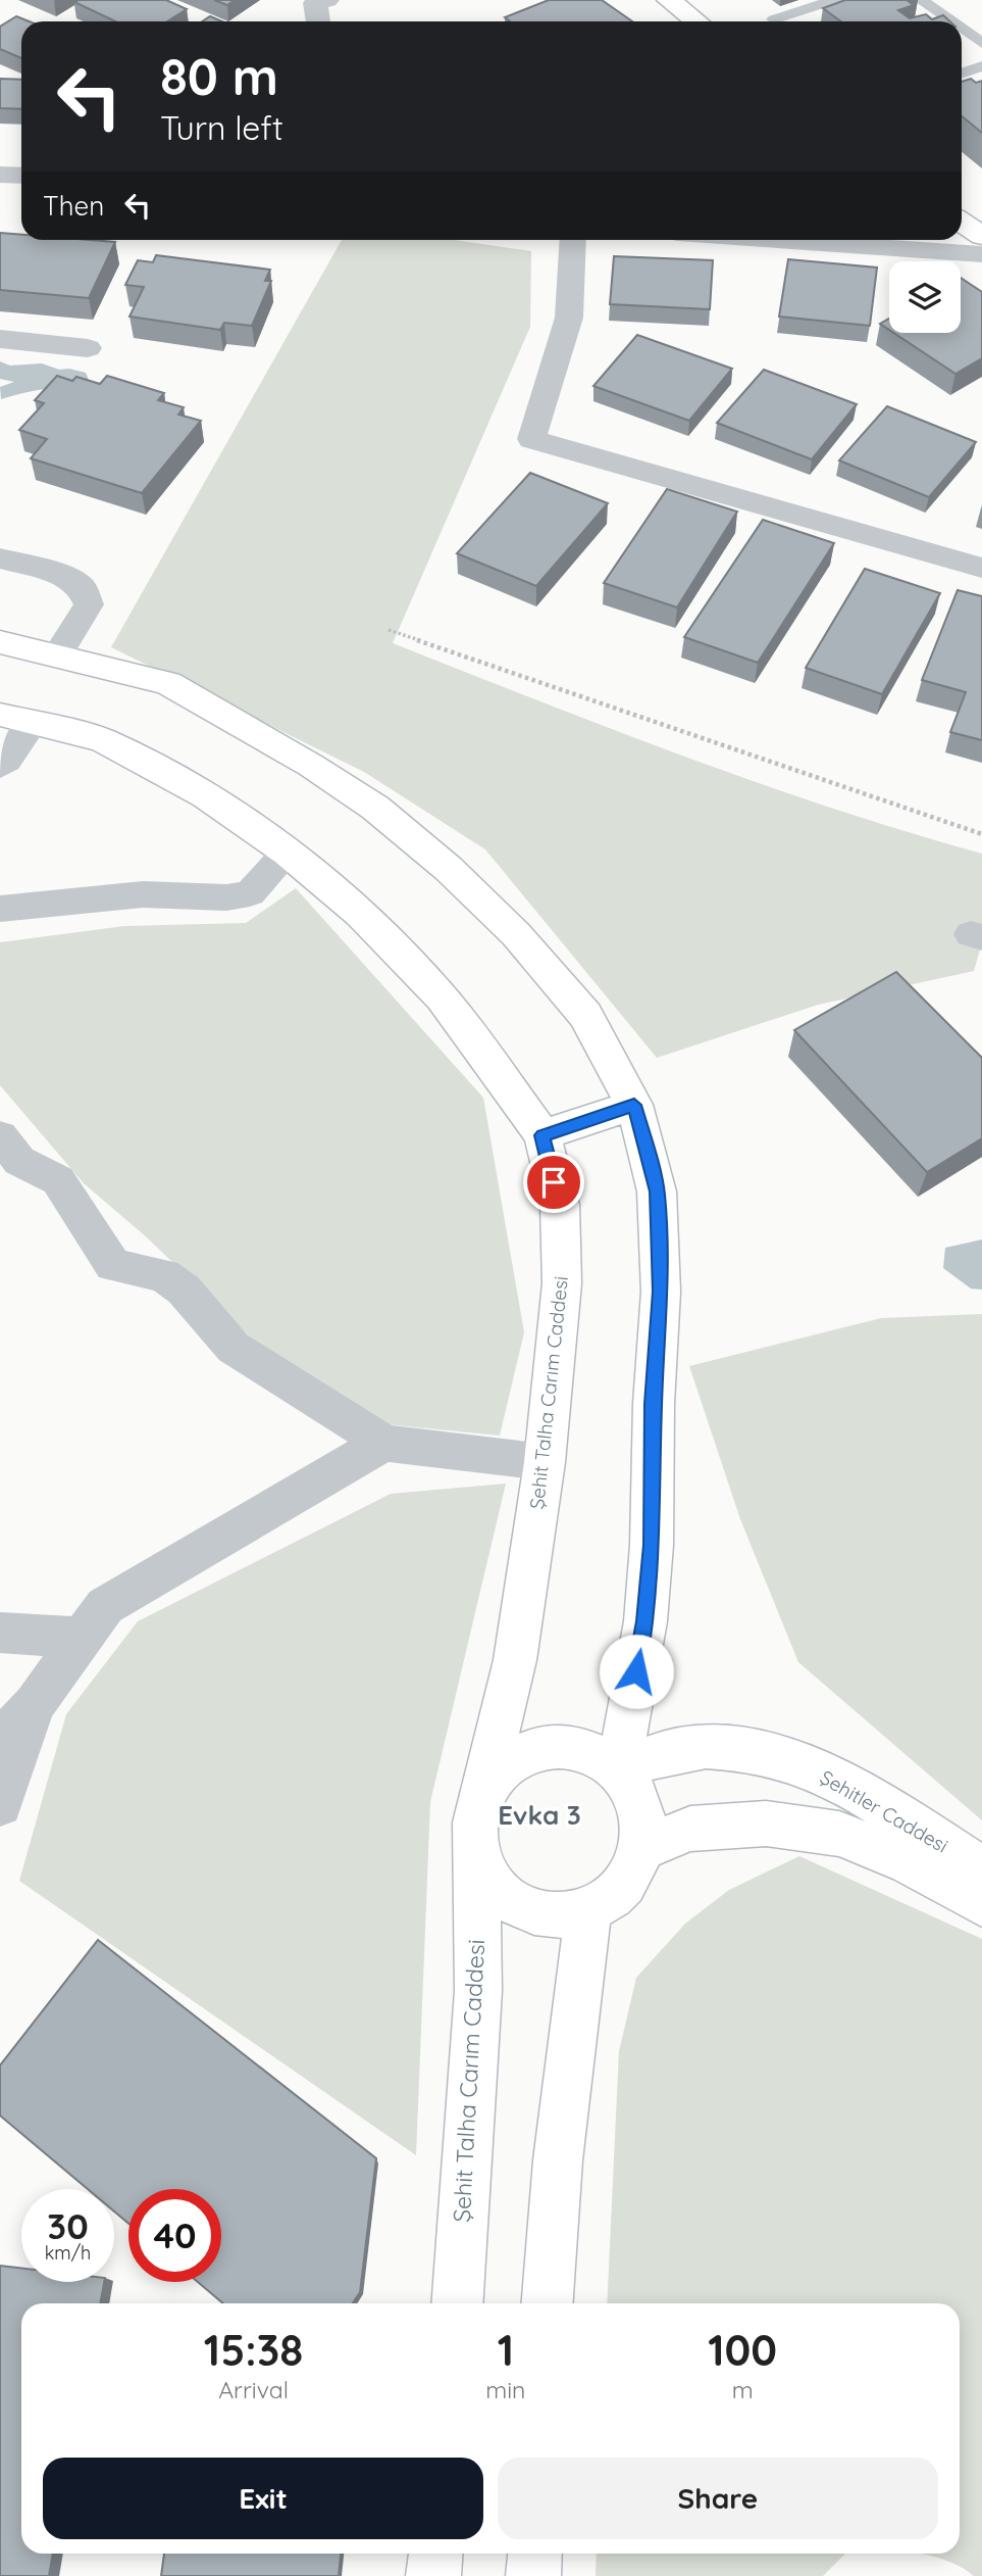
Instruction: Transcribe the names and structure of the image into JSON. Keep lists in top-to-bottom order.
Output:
{
  "streets": {
    "street": ["Şehit Talha Carım Caddesi", "Şehitler Caddesi"]
  },
  "crossings": [
    ["Şehit Talha Carım Caddesi", "Şehitler Caddesi"]
  ],
  "districts": ["Evka 3"],
  "page": {
    "turn": ["80 m", "Turn left"],
    "then": "Then",
    "speed": "30 km/h",
    "limit": "40",
    "eta": [
      "15:38",
      "Arrival",
      "1",
      "min",
      "100",
      "m"
    ],
    "buttons": ["Exit", "Share"]
  }
}
